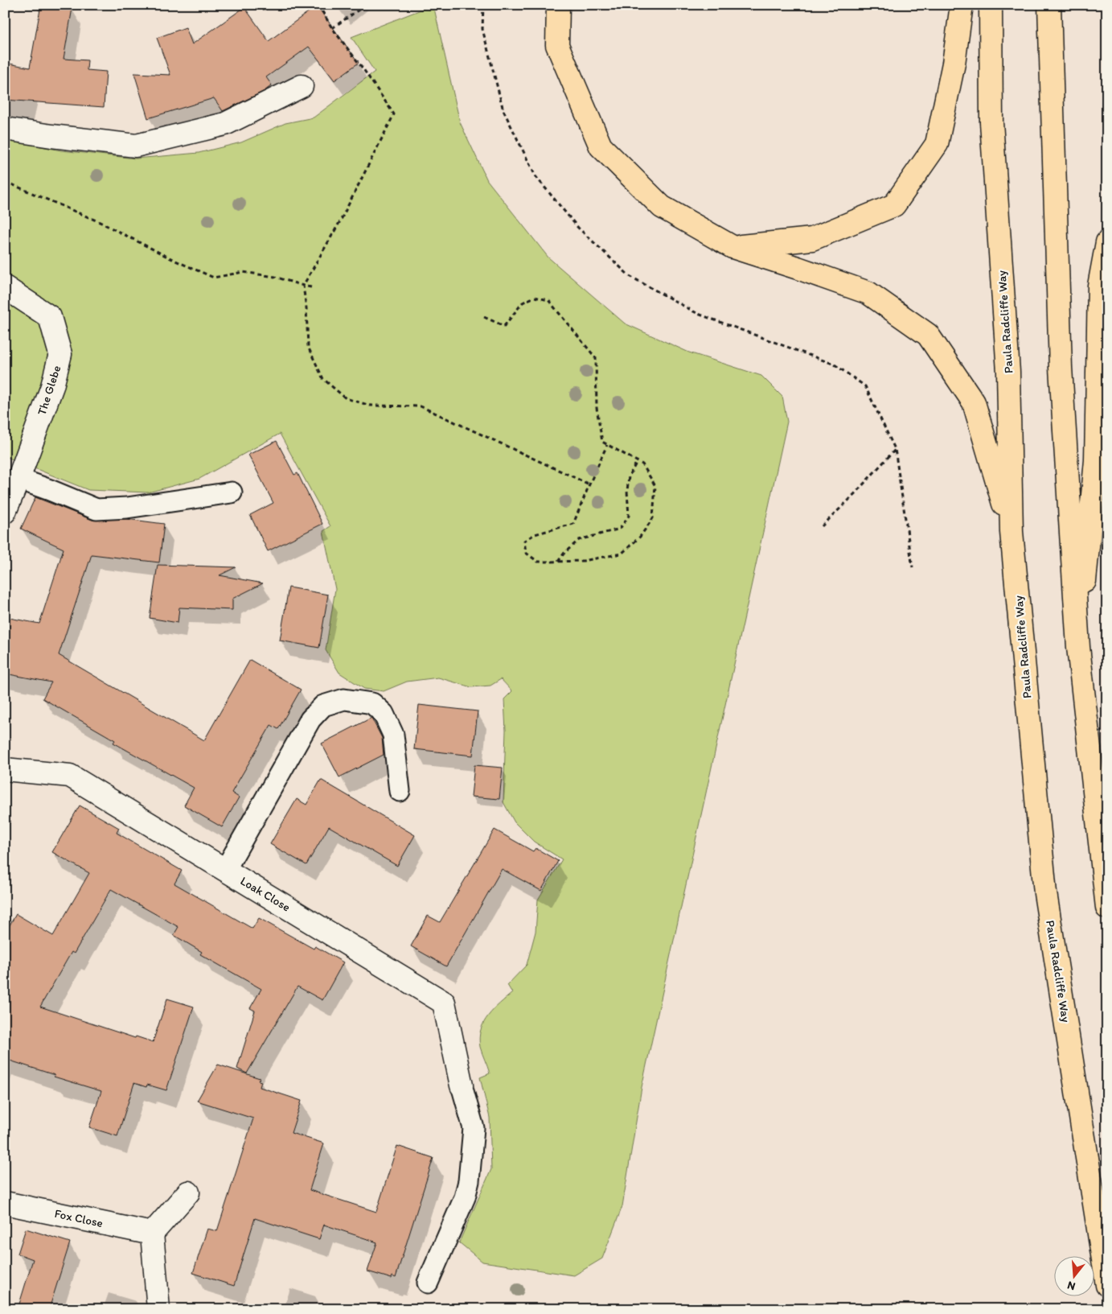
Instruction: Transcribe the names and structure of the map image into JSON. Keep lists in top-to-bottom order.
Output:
{
  "streets": {
    "highway": ["Paula Radcliffe Way"],
    "street": ["The Glebe", "Loak Close", "Fox Close"]
  },
  "north": "bottom"
}
